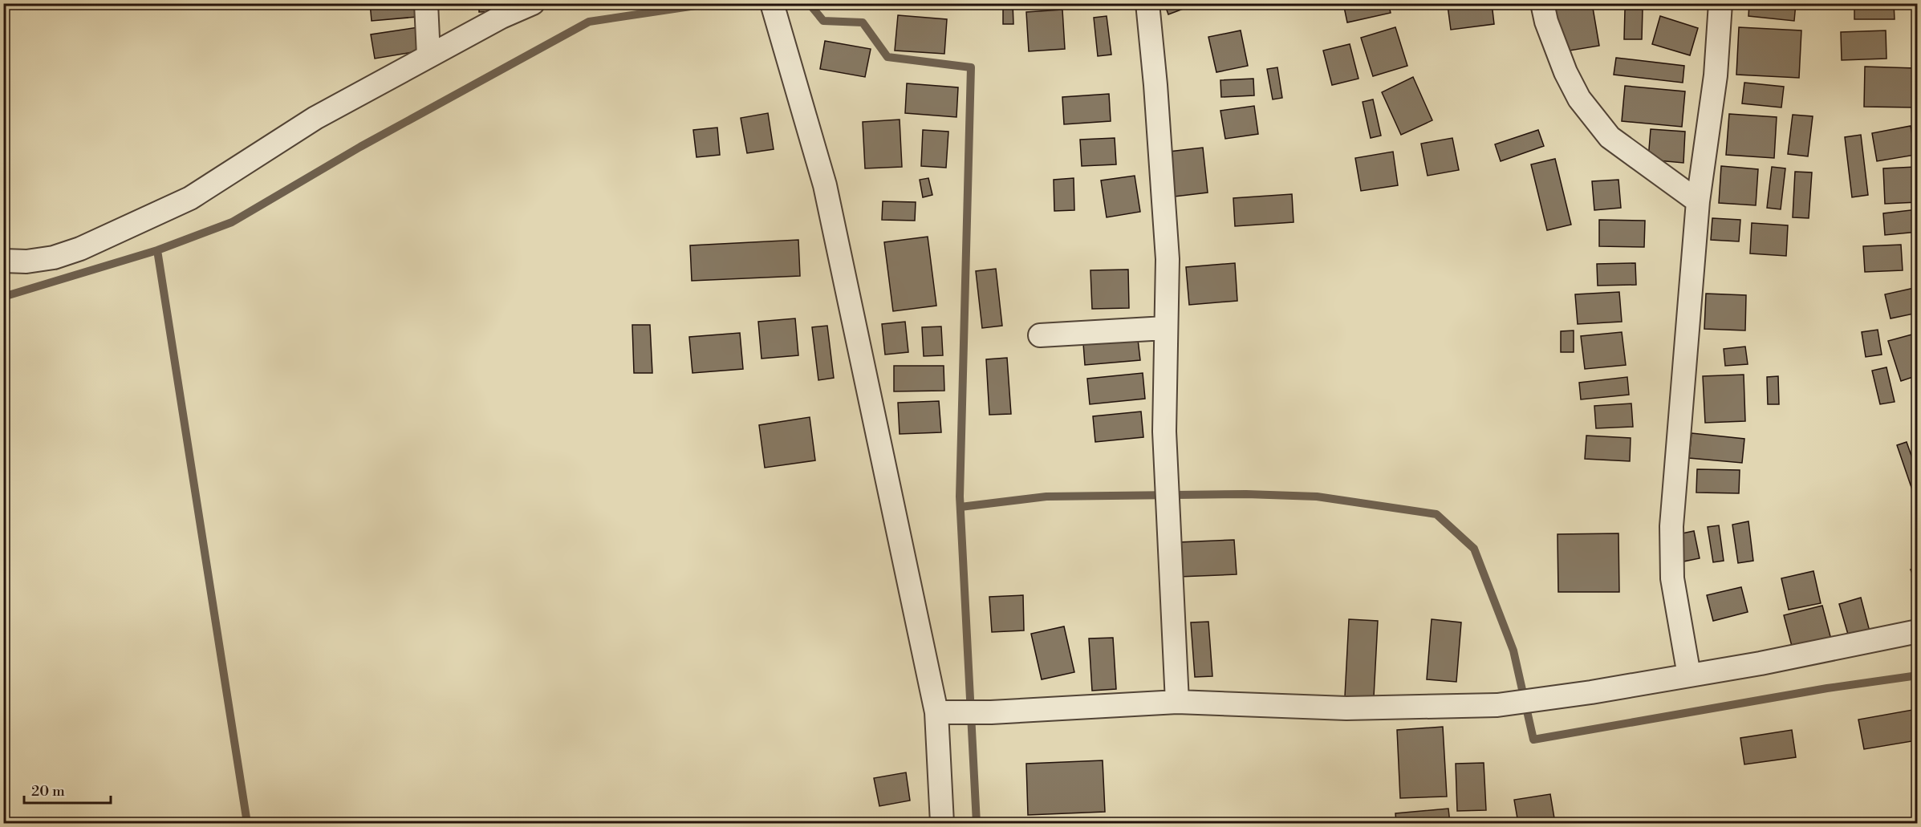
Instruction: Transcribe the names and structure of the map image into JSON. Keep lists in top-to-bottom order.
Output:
{
  "scale_bar": "20 m"
}
